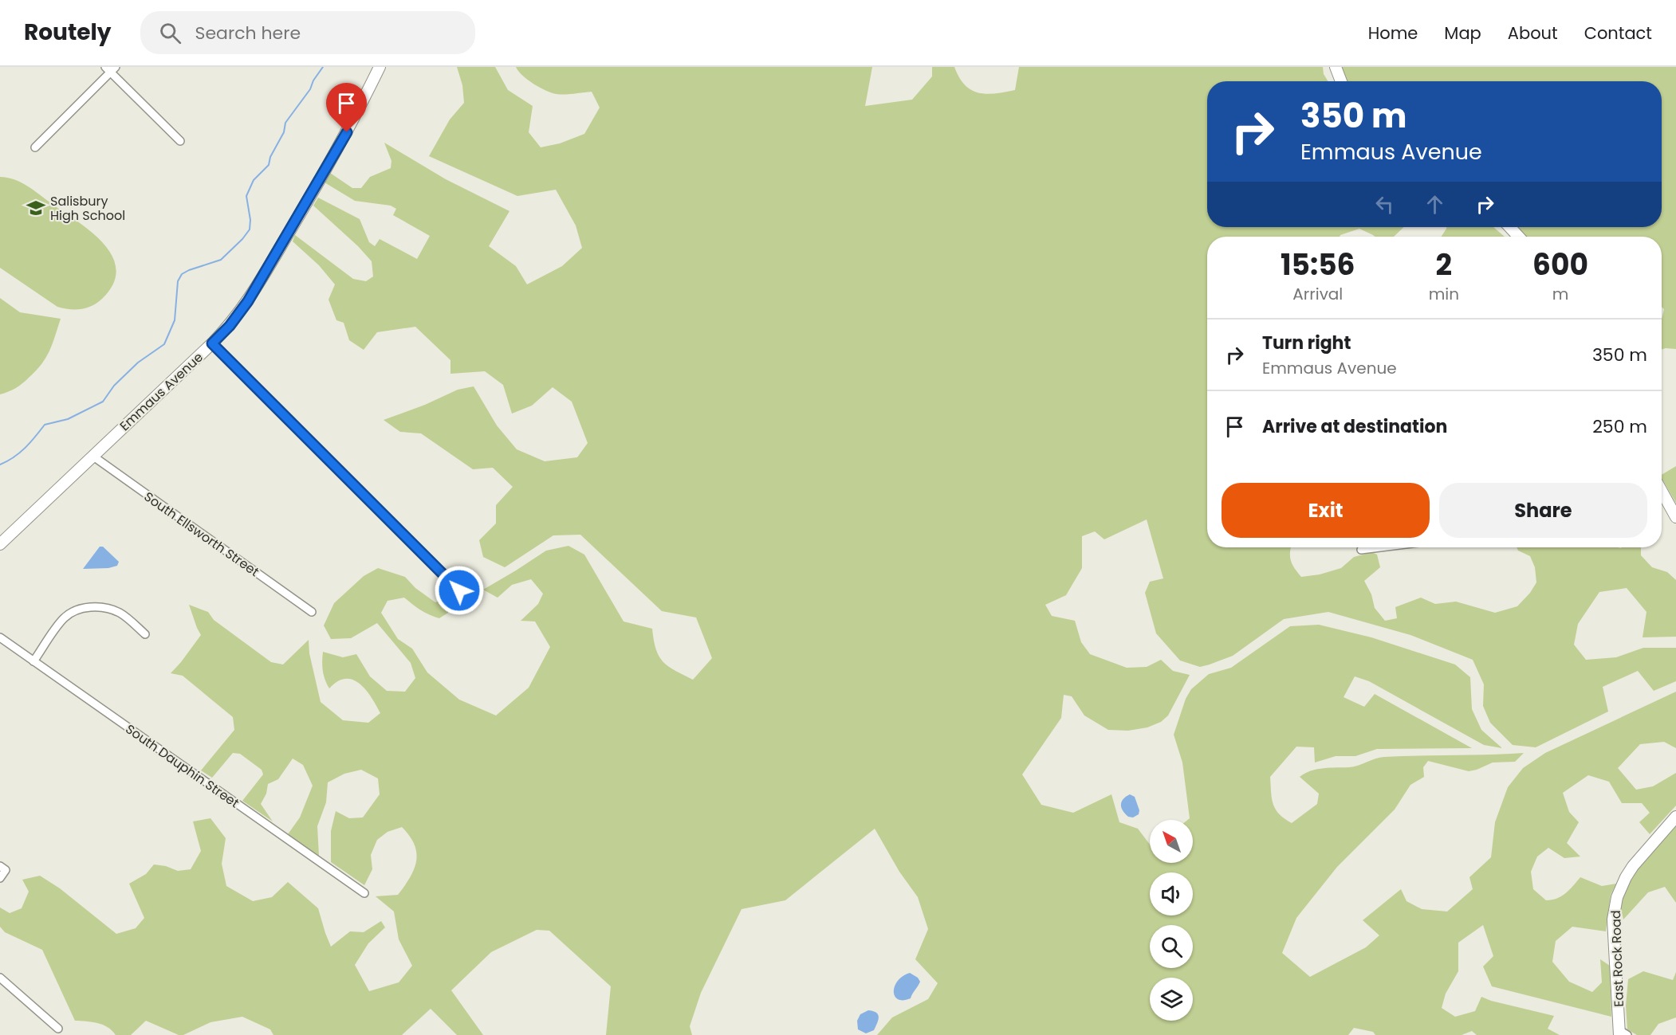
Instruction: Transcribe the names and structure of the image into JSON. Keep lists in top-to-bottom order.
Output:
{
  "streets": {
    "main road": ["Emmaus Avenue", "East Rock Road"],
    "street": ["South Ellsworth Street", "South Dauphin Street"]
  },
  "crossings": [
    ["Emmaus Avenue", "South Ellsworth Street"]
  ],
  "places": {
    "school or university": ["Salisbury High School"]
  },
  "north": "top left",
  "page": {
    "header": "Routely",
    "search": "Search here",
    "nav": [
      "Home",
      "Map",
      "About",
      "Contact"
    ],
    "turn": ["350 m", "Emmaus Avenue"],
    "eta": [
      "15:56",
      "Arrival",
      "2",
      "min",
      "600",
      "m"
    ],
    "list": [
      {
        "name": "Turn right",
        "note": "Emmaus Avenue",
        "value": "350 m"
      },
      {
        "name": "Arrive at destination",
        "value": "250 m"
      }
    ],
    "buttons": ["Exit", "Share"]
  }
}
